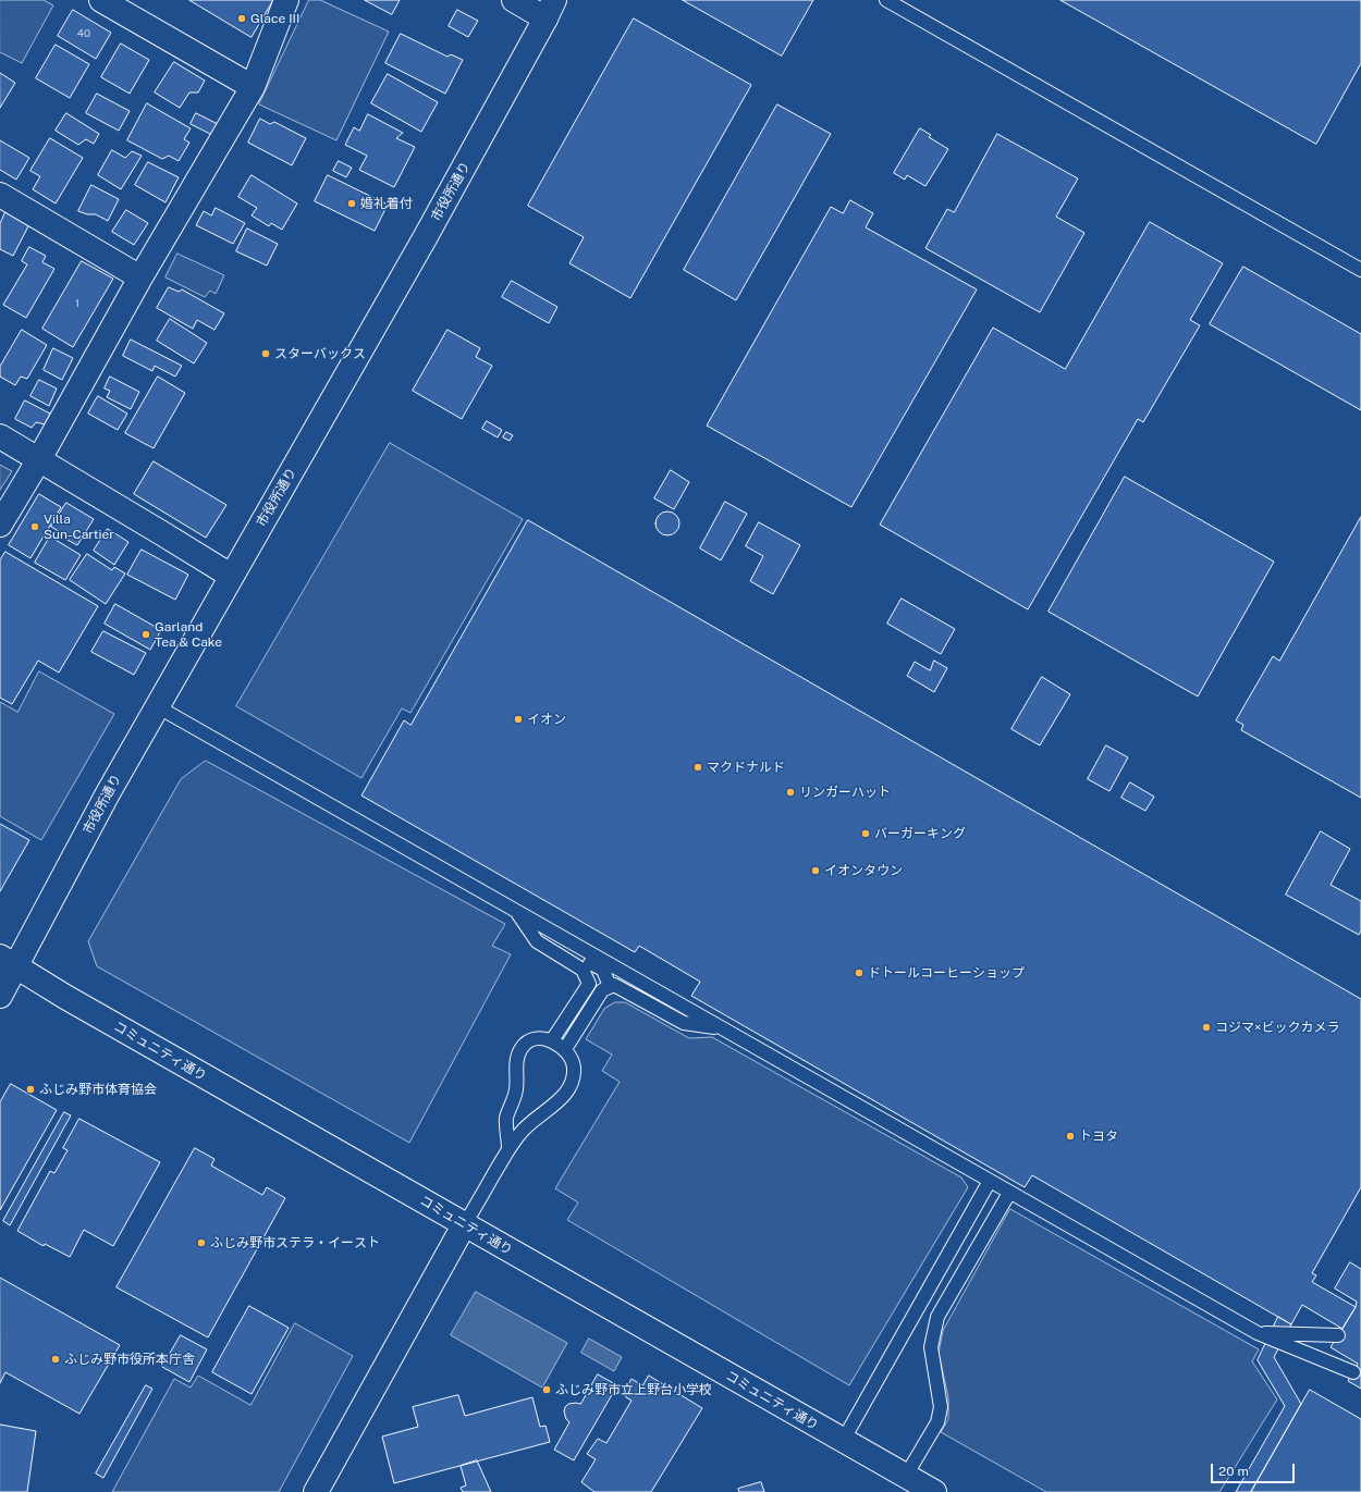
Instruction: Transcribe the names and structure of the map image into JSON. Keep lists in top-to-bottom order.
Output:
{
  "streets": {
    "street": ["市役所通り", "コミュニティ通り"]
  },
  "crossings": [
    ["市役所通り", "コミュニティ通り"]
  ],
  "places": [
    "Glace III",
    "婚礼着付",
    "スターバックス",
    "Villa Sun-Cartier",
    "Garland Tea & Cake",
    "イオン",
    "マクドナルド",
    "リンガーハット",
    "バーガーキング",
    "イオンタウン",
    "ドトールコーヒーショップ",
    "コジマ×ビックカメラ",
    "ふじみ野市体育協会",
    "トヨタ",
    "ふじみ野市ステラ・イースト",
    "ふじみ野市役所本庁舎",
    "ふじみ野市立上野台小学校"
  ],
  "house_numbers": ["40", "1"],
  "scale_bar": "20 m"
}
